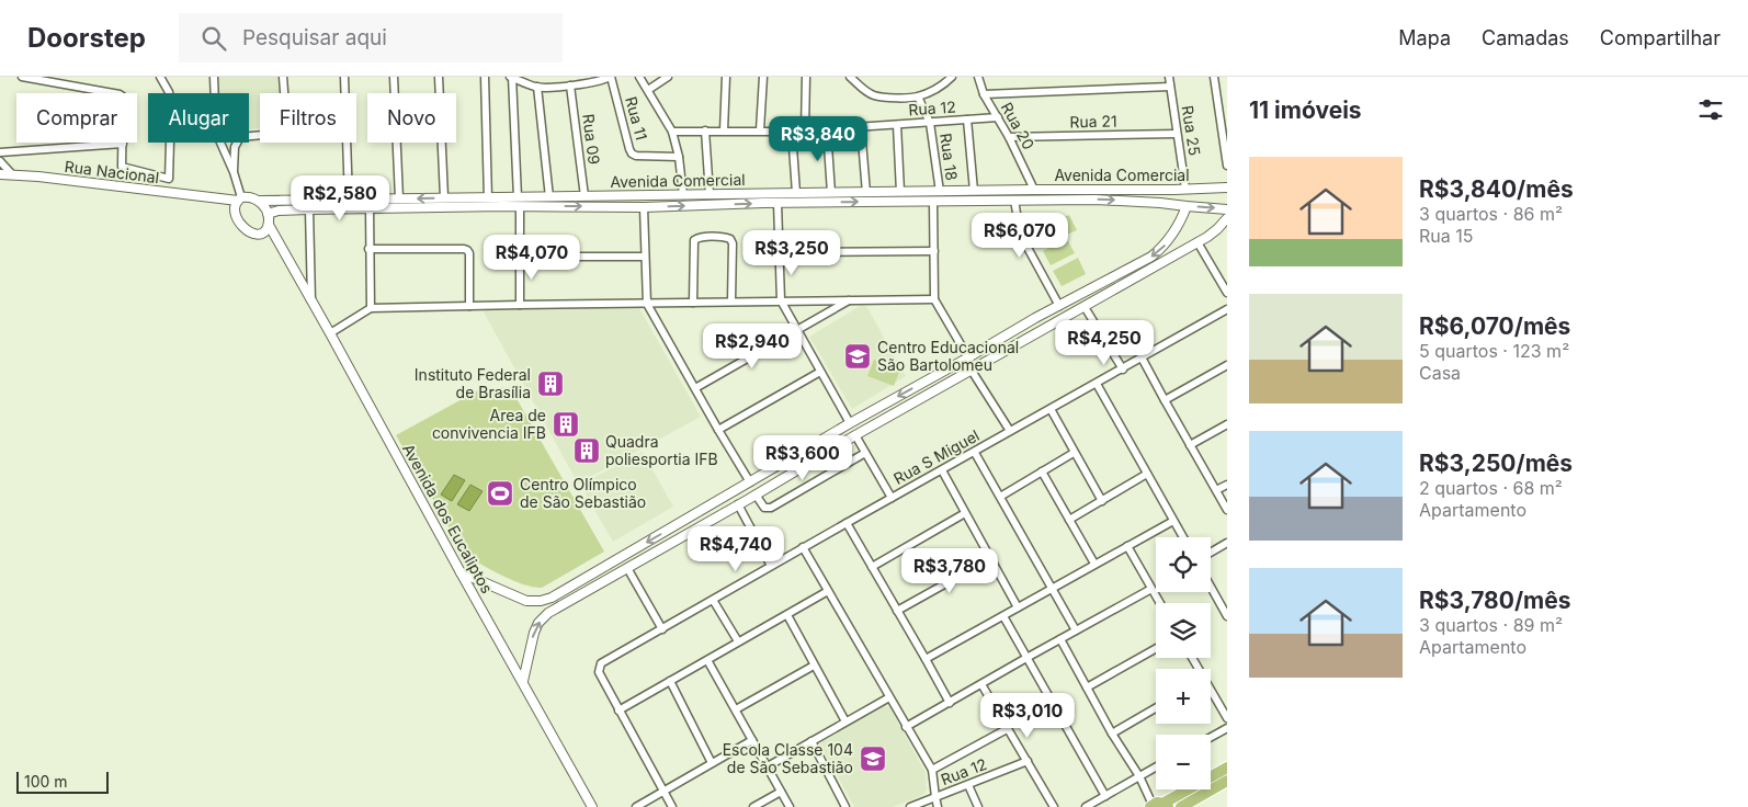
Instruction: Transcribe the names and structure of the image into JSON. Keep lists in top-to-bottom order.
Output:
{
  "streets": {
    "street": [
      "Rua 12",
      "Rua 11",
      "Rua 21",
      "Rua 20",
      "Rua 25",
      "Rua 09",
      "Rua 18",
      "Rua Nacional",
      "Avenida Comercial",
      "Rua S Miguel",
      "Avenida dos Eucaliptos"
    ]
  },
  "crossings": [
    ["Rua 12", "Rua 20"],
    ["Rua 12", "Rua 18"],
    ["Rua 21", "Rua 20"],
    ["Rua 21", "Rua 25"],
    ["Rua 20", "Avenida Comercial"],
    ["Rua 25", "Avenida Comercial"],
    ["Rua 09", "Avenida Comercial"],
    ["Rua 18", "Avenida Comercial"],
    ["Rua Nacional", "Avenida Comercial"],
    ["Rua Nacional", "Avenida dos Eucaliptos"],
    ["Avenida Comercial", "Avenida dos Eucaliptos"]
  ],
  "places": {
    "school or university": ["Centro Educacional São Bartolomeu", "Escola Classe 104 de São Sebastião"],
    "building": ["Instituto Federal de Brasília", "Area de convivencia IFB", "Quadra poliesportia IFB"],
    "sports": ["Centro Olímpico de São Sebastião"]
  },
  "scale_bar": "100 m",
  "page": {
    "header": "Doorstep",
    "search": "Pesquisar aqui",
    "nav": ["Mapa", "Camadas", "Compartilhar"],
    "heading": "11 imóveis",
    "chip": [
      "Comprar",
      "Alugar",
      "Filtros",
      "Novo"
    ],
    "price": [
      "R$3,840",
      "R$2,580",
      "R$6,070",
      "R$3,250",
      "R$4,070",
      "R$4,250",
      "R$2,940",
      "R$3,600",
      "R$4,740",
      "R$3,780",
      "R$3,010"
    ],
    "list": [
      {
        "name": "R$3,840/mês",
        "note": "3 quartos · 86 m² · Rua 15"
      },
      {
        "name": "R$6,070/mês",
        "note": "5 quartos · 123 m² · Casa"
      },
      {
        "name": "R$3,250/mês",
        "note": "2 quartos · 68 m² · Apartamento"
      },
      {
        "name": "R$3,780/mês",
        "note": "3 quartos · 89 m² · Apartamento"
      }
    ],
    "map_buttons": ["+", "−"],
    "scale": "100 m"
  }
}
